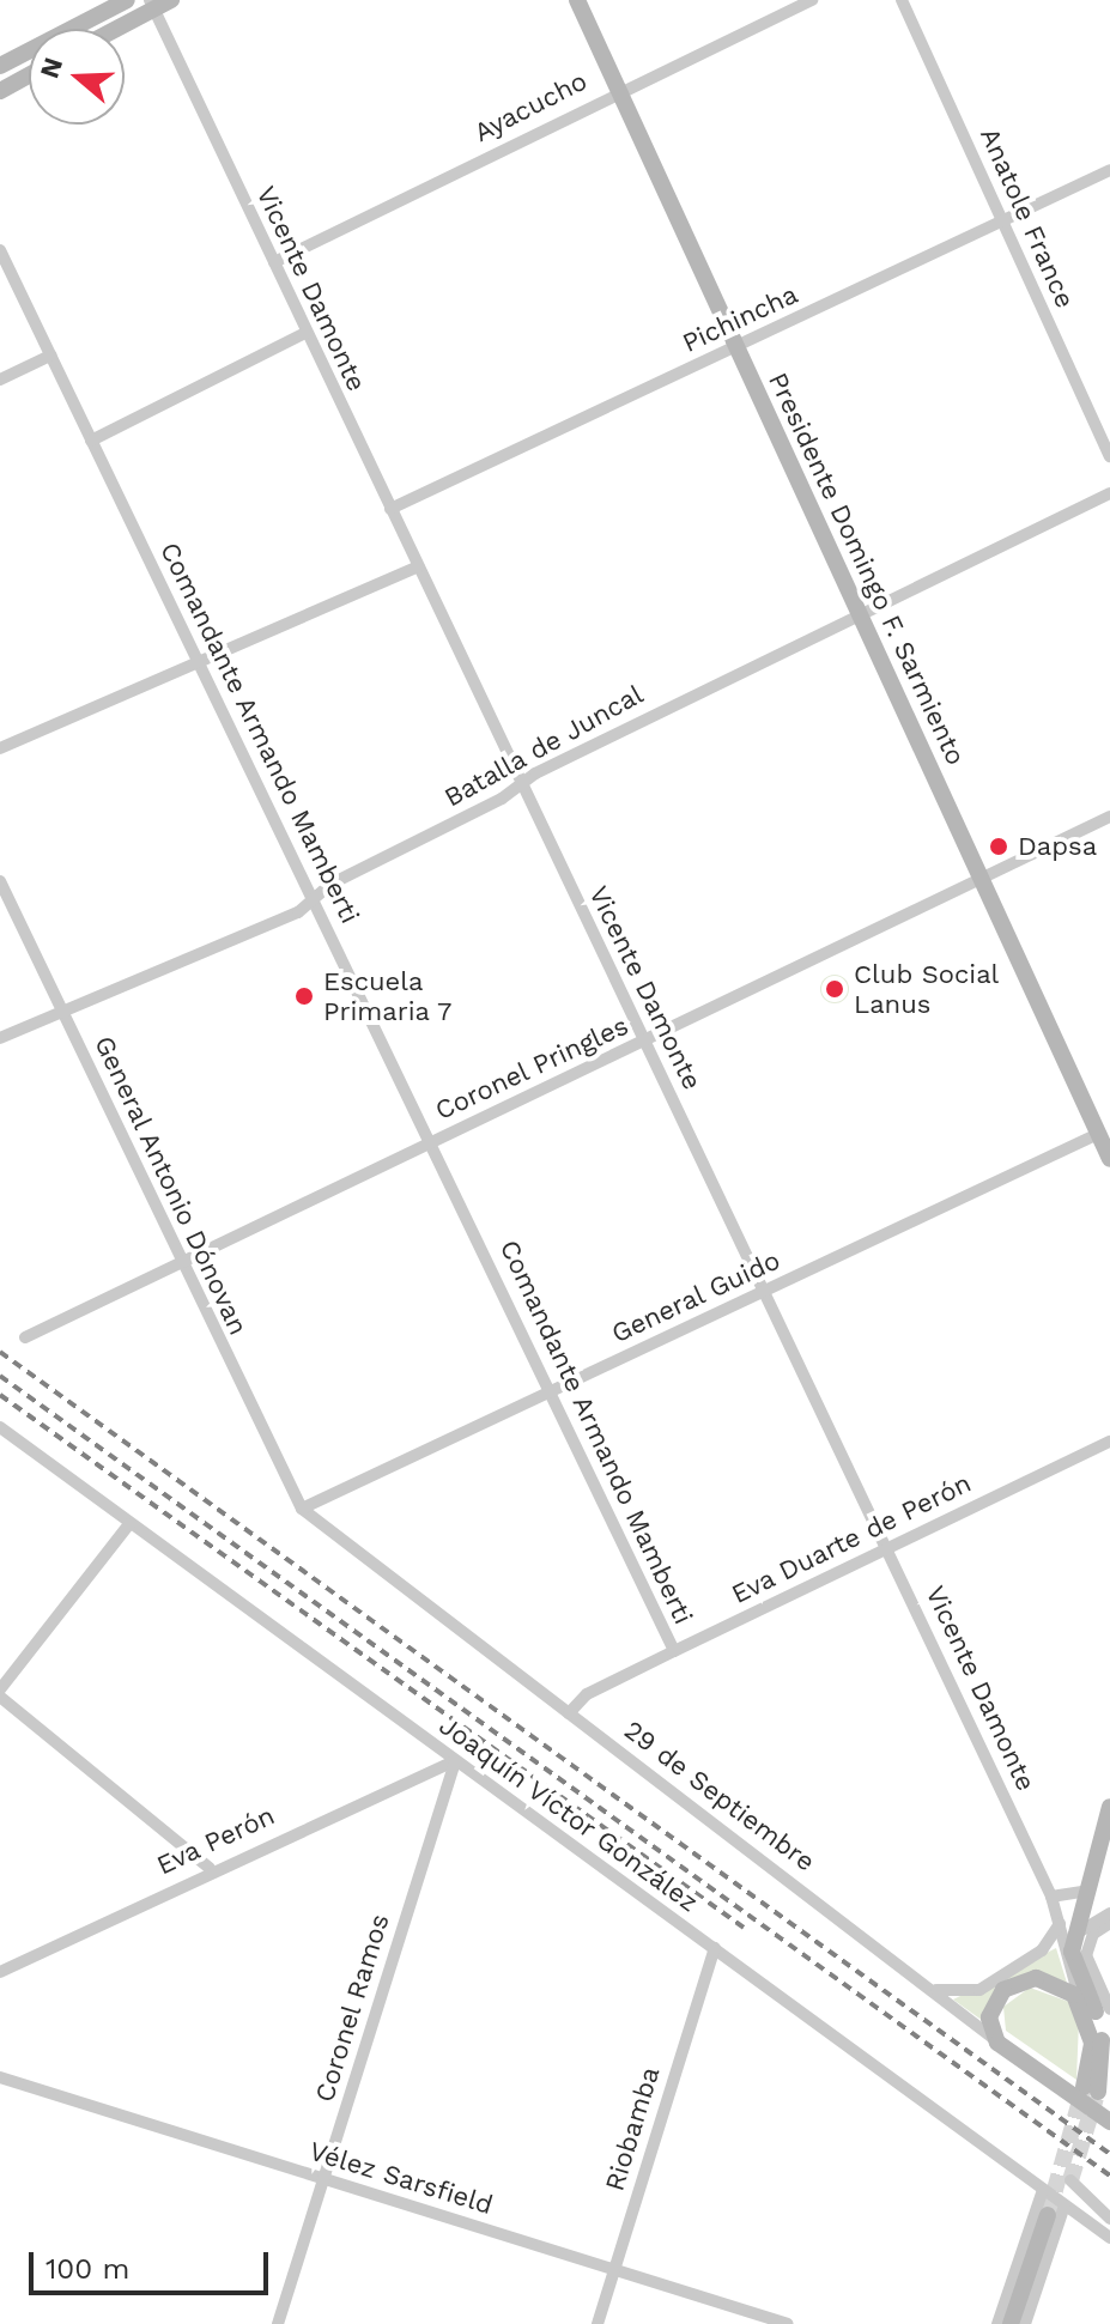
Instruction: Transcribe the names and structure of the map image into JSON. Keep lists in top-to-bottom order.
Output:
{
  "streets": {
    "main road": ["Presidente Domingo F. Sarmiento", "29 de Septiembre"],
    "street": [
      "Ayacucho",
      "Anatole France",
      "Vicente Damonte",
      "Pichincha",
      "Comandante Armando Mamberti",
      "Batalla de Juncal",
      "Coronel Pringles",
      "General Antonio Dónovan",
      "General Guido",
      "Eva Duarte de Perón",
      "Joaquín Víctor González",
      "Eva Perón",
      "Coronel Ramos",
      "Riobamba",
      "Vélez Sarsfield"
    ]
  },
  "crossings": [
    ["Ayacucho", "Vicente Damonte"],
    ["Ayacucho", "Presidente Domingo F. Sarmiento"],
    ["Anatole France", "Pichincha"],
    ["Vicente Damonte", "Pichincha"],
    ["Vicente Damonte", "Batalla de Juncal"],
    ["Vicente Damonte", "Coronel Pringles"],
    ["Vicente Damonte", "General Guido"],
    ["Vicente Damonte", "Eva Duarte de Perón"],
    ["Pichincha", "Presidente Domingo F. Sarmiento"],
    ["Presidente Domingo F. Sarmiento", "Batalla de Juncal"],
    ["Presidente Domingo F. Sarmiento", "Coronel Pringles"],
    ["Presidente Domingo F. Sarmiento", "General Guido"],
    ["Comandante Armando Mamberti", "Batalla de Juncal"],
    ["Comandante Armando Mamberti", "Coronel Pringles"],
    ["Comandante Armando Mamberti", "General Guido"],
    ["Comandante Armando Mamberti", "Eva Duarte de Perón"],
    ["Batalla de Juncal", "General Antonio Dónovan"],
    ["Coronel Pringles", "General Antonio Dónovan"],
    ["General Antonio Dónovan", "General Guido"],
    ["General Antonio Dónovan", "29 de Septiembre"],
    ["General Guido", "29 de Septiembre"],
    ["Eva Duarte de Perón", "29 de Septiembre"],
    ["Joaquín Víctor González", "Eva Perón"],
    ["Joaquín Víctor González", "Coronel Ramos"],
    ["Joaquín Víctor González", "Riobamba"],
    ["Eva Perón", "Coronel Ramos"],
    ["Coronel Ramos", "Vélez Sarsfield"],
    ["Riobamba", "Vélez Sarsfield"]
  ],
  "places": ["Dapsa", "Club Social Lanus", "Escuela Primaria 7"],
  "scale_bar": "100 m",
  "north": "left"
}
